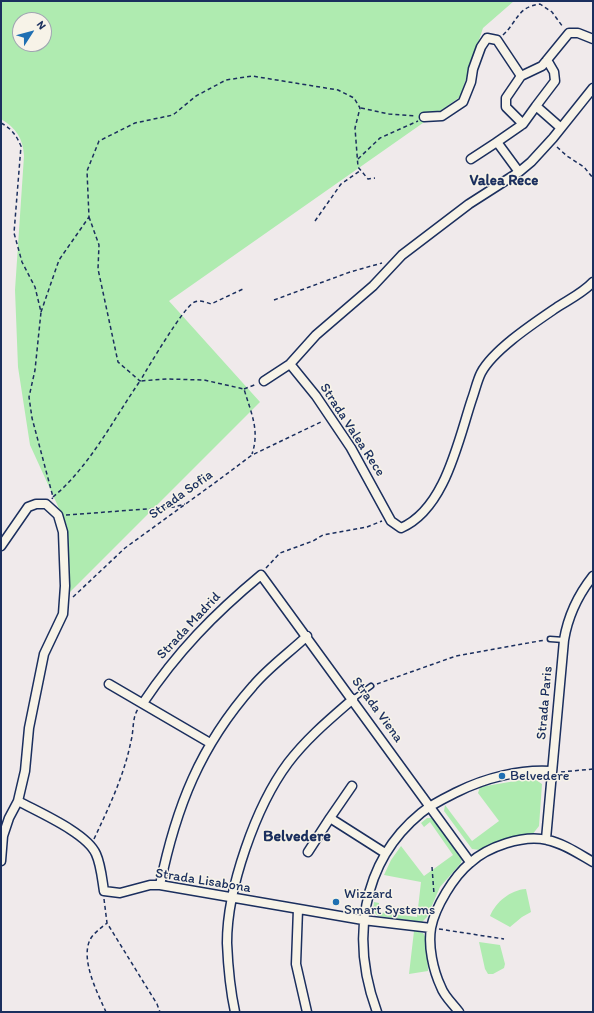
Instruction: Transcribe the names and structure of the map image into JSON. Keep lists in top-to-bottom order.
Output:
{
  "streets": {
    "street": [
      "Strada Valea Rece",
      "Strada Madrid",
      "Strada Paris",
      "Strada Viena",
      "Strada Lisabona"
    ],
    "path": ["Strada Sofia"]
  },
  "crossings": [
    ["Strada Valea Rece", "Strada Sofia"],
    ["Strada Madrid", "Strada Viena"]
  ],
  "districts": ["Valea Rece", "Belvedere"],
  "places": ["Belvedere", "Wizzard Smart Systems"],
  "north": "top right"
}
